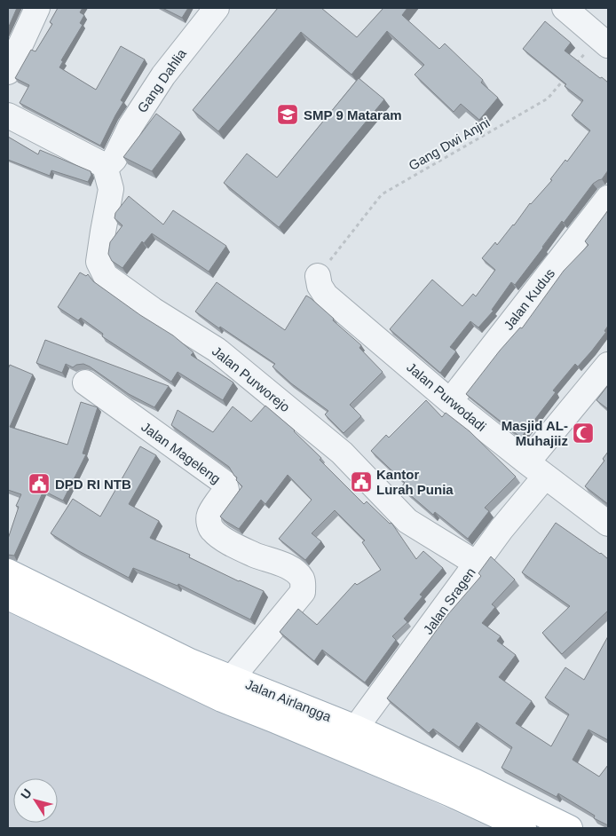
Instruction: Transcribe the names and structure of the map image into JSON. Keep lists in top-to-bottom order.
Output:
{
  "streets": {
    "main road": ["Jalan Airlangga"],
    "street": [
      "Gang Dahlia",
      "Jalan Kudus",
      "Jalan Purworejo",
      "Jalan Purwodadi",
      "Jalan Mageleng",
      "Jalan Sragen"
    ],
    "path": ["Gang Dwi Anjni"]
  },
  "crossings": [
    ["Gang Dahlia", "Jalan Purworejo"],
    ["Gang Dwi Anjni", "Jalan Purwodadi"],
    ["Jalan Kudus", "Jalan Purwodadi"],
    ["Jalan Purworejo", "Jalan Sragen"],
    ["Jalan Purwodadi", "Jalan Sragen"],
    ["Jalan Mageleng", "Jalan Airlangga"],
    ["Jalan Sragen", "Jalan Airlangga"]
  ],
  "places": {
    "school or university": ["SMP 9 Mataram"],
    "mosque": ["Masjid AL- Muhajiiz"],
    "public building": ["Kantor Lurah Punia", "DPD RI NTB"]
  },
  "north": "top left"
}
